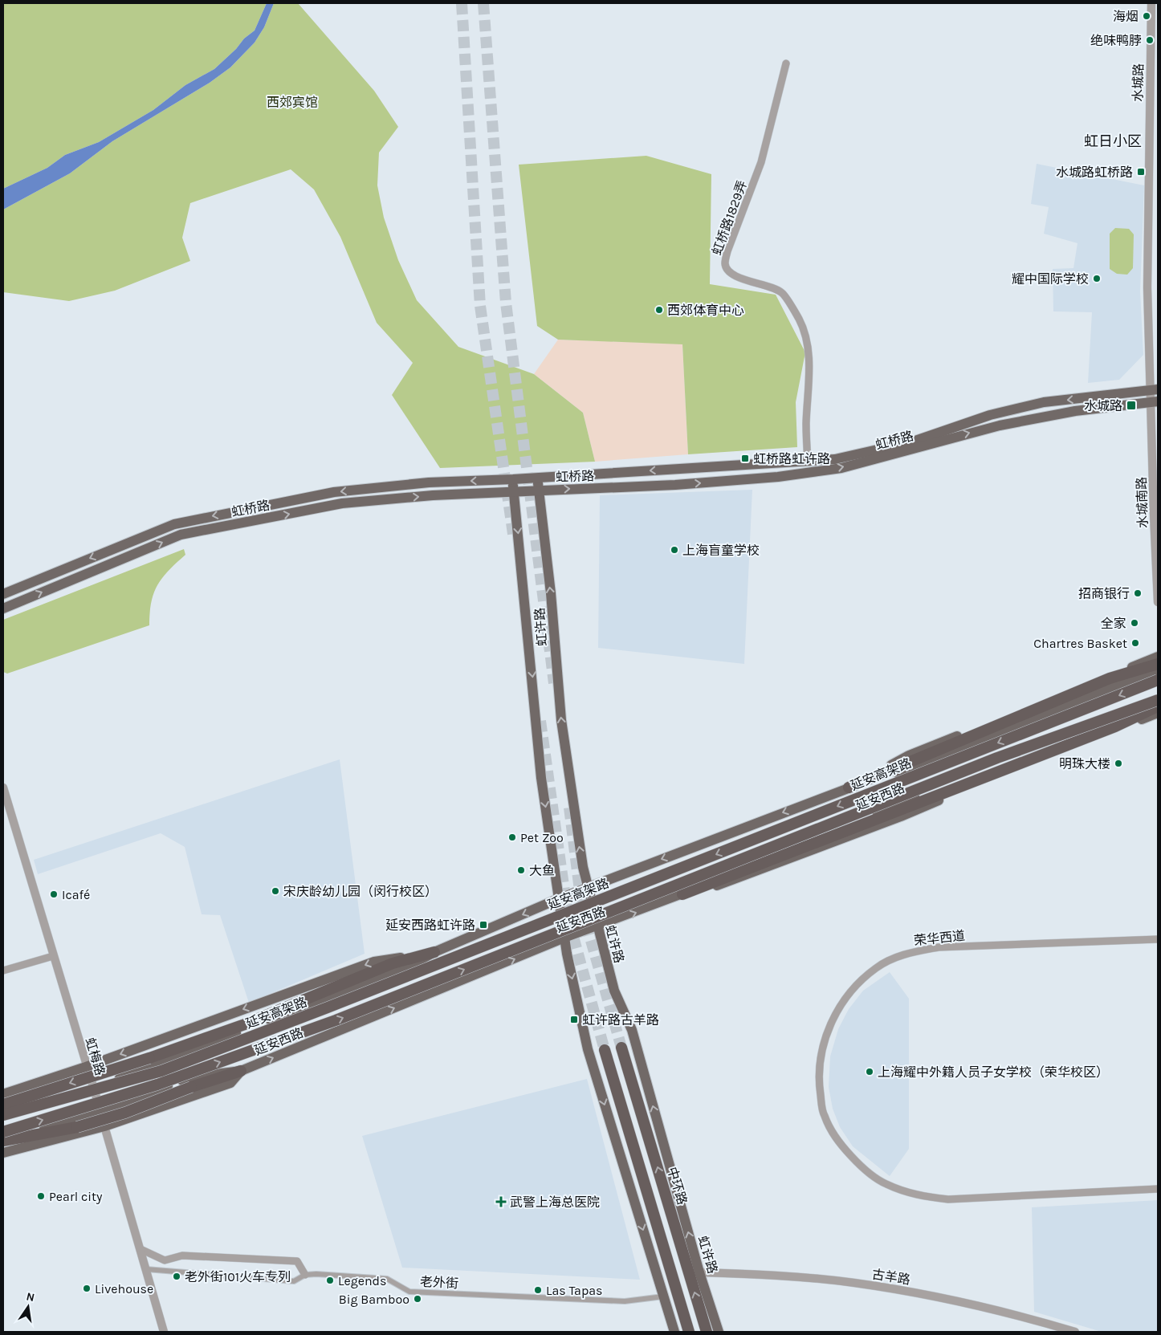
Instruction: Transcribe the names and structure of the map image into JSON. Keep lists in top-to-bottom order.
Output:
{
  "streets": {
    "highway": ["延安高架路", "中环路"],
    "main road": ["虹桥路", "虹许路", "延安西路"],
    "street": [
      "水城路",
      "虹桥路1829弄",
      "水城南路",
      "荣华西道",
      "虹梅路",
      "古羊路",
      "老外街"
    ]
  },
  "crossings": [
    ["水城路", "虹桥路"],
    ["水城路", "水城南路"],
    ["虹桥路1829弄", "虹桥路"],
    ["虹桥路", "水城南路"],
    ["虹桥路", "虹许路"],
    ["虹许路", "延安西路"],
    ["虹许路", "古羊路"],
    ["虹许路", "老外街"],
    ["延安高架路", "延安西路"],
    ["延安西路", "虹梅路"],
    ["虹梅路", "老外街"]
  ],
  "districts": ["虹日小区"],
  "parks": ["西郊宾馆"],
  "places": {
    "other": [
      "海烟",
      "绝味鸭脖",
      "耀中国际学校",
      "西郊体育中心",
      "上海盲童学校",
      "招商银行",
      "全家",
      "Chartres Basket",
      "明珠大楼",
      "Pet Zoo",
      "大鱼",
      "宋庆龄幼儿园（闵行校区）",
      "Icafé",
      "上海耀中外籍人员子女学校（荣华校区）",
      "Pearl city",
      "老外街101火车专列",
      "Legends",
      "Livehouse",
      "Las Tapas",
      "Big Bamboo"
    ],
    "transit": [
      "水城路虹桥路",
      "水城路",
      "虹桥路虹许路",
      "延安西路虹许路",
      "虹许路古羊路"
    ],
    "health": ["武警上海总医院"]
  },
  "north": "top"
}
